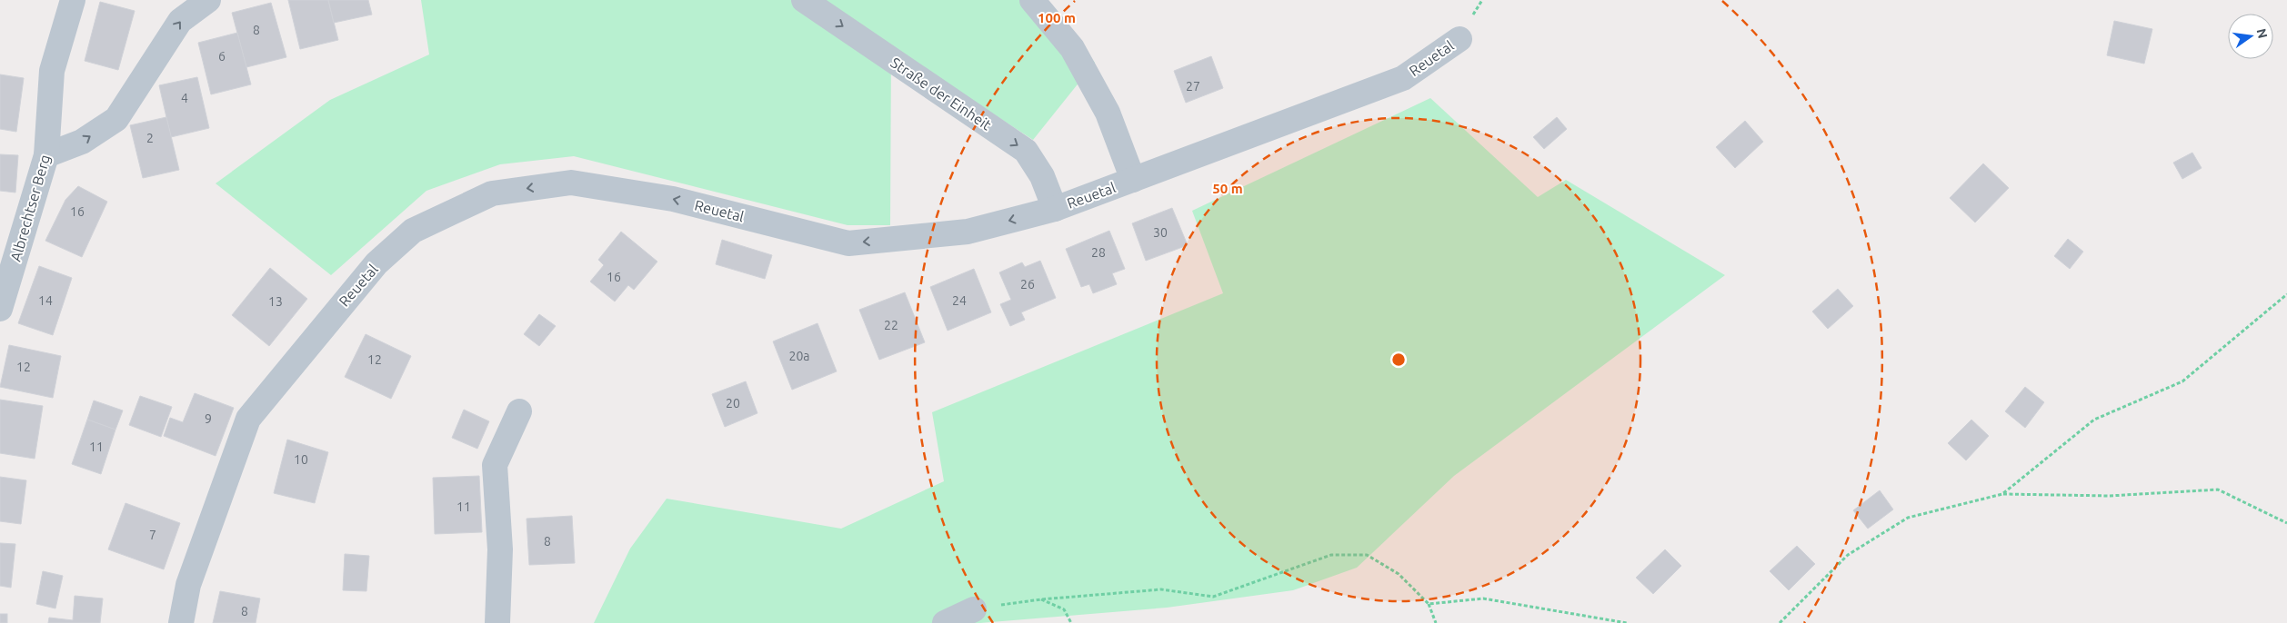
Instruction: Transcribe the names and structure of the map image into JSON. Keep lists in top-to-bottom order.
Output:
{
  "streets": {
    "street": ["Reuetal", "Straße der Einheit", "Albrechtser Berg"]
  },
  "crossings": [
    ["Reuetal", "Straße der Einheit"]
  ],
  "one_way": ["Reuetal"],
  "house_numbers": [
    "8",
    "6",
    "27",
    "4",
    "2",
    "16",
    "30",
    "28",
    "16",
    "26",
    "14",
    "24",
    "13",
    "22",
    "20a",
    "12",
    "12",
    "20",
    "9",
    "11",
    "10",
    "11",
    "7",
    "8",
    "8"
  ],
  "north": "right",
  "rings": ["100 m", "50 m"]
}
